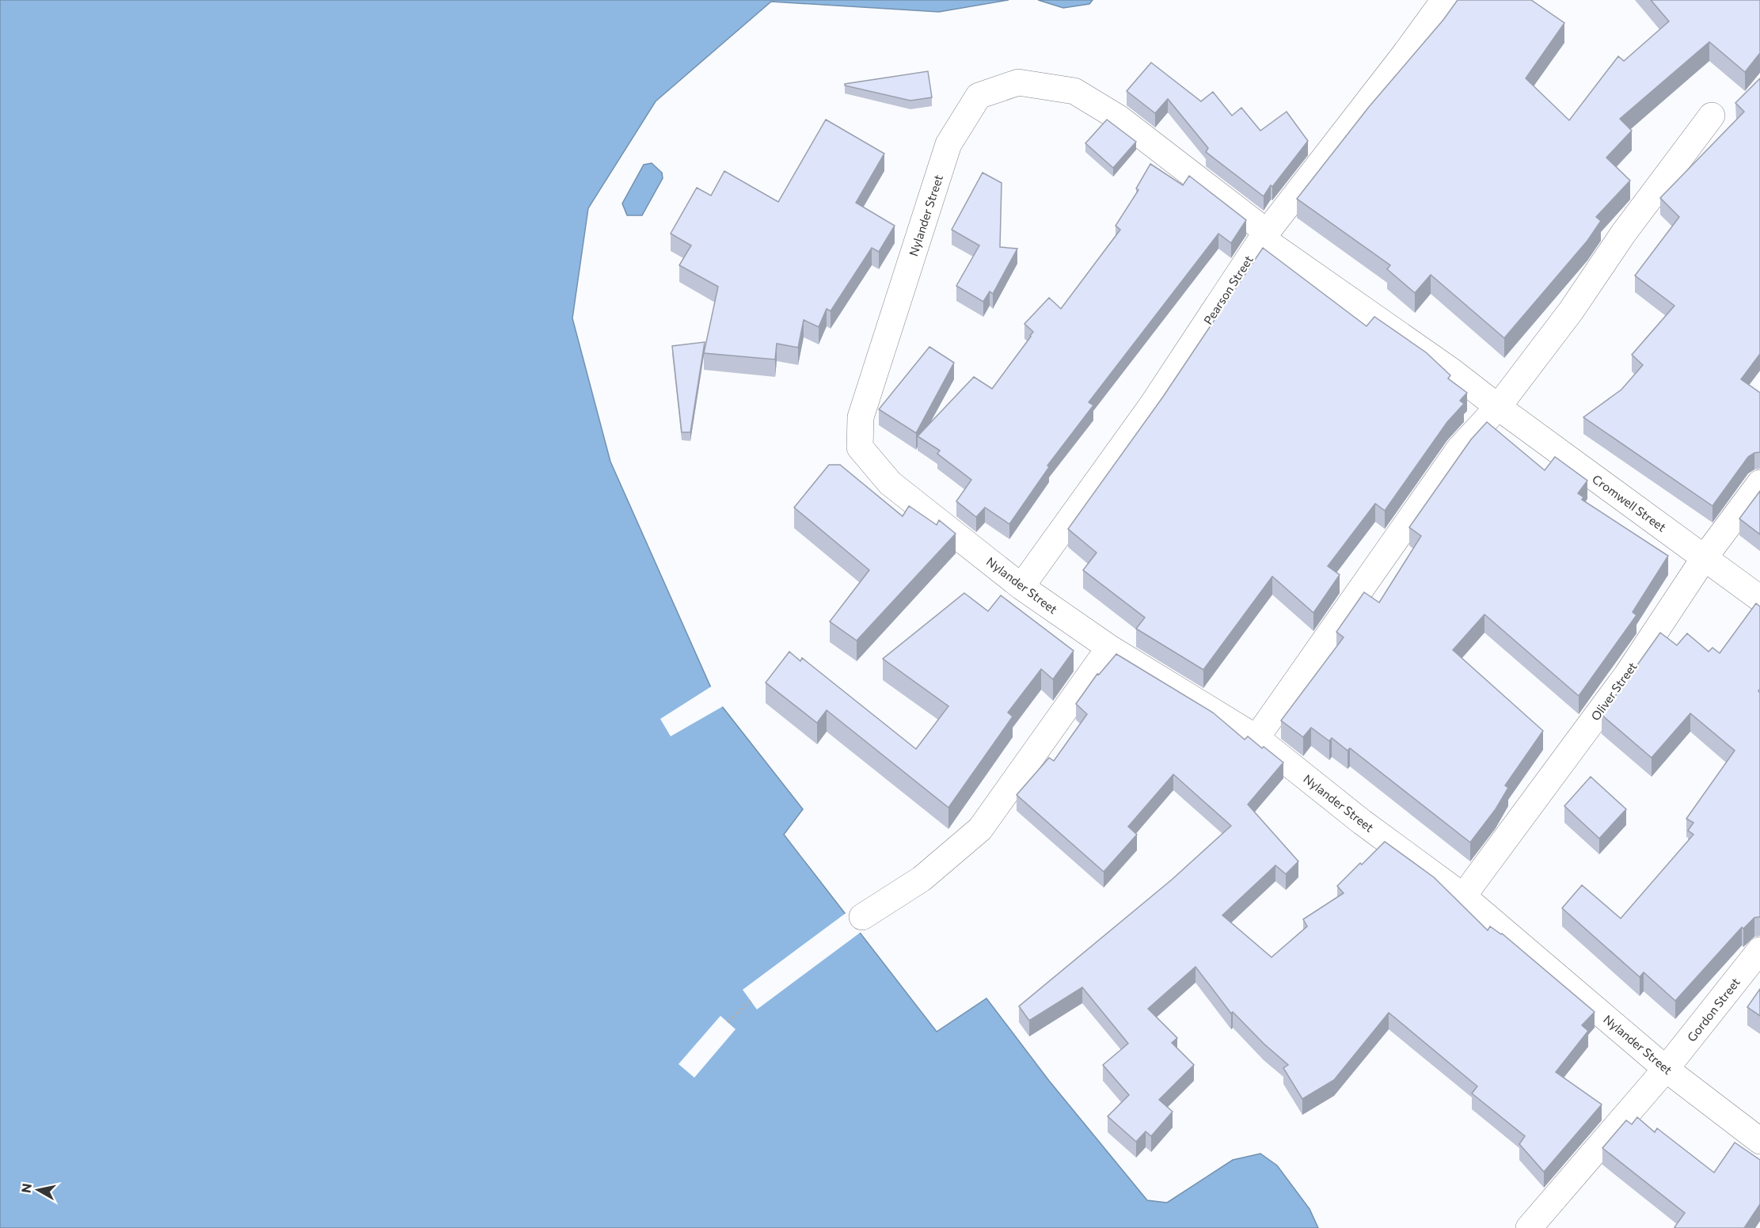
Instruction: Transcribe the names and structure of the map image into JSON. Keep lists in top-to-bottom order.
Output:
{
  "streets": {
    "street": [
      "Nylander Street",
      "Pearson Street",
      "Cromwell Street",
      "Oliver Street",
      "Gordon Street"
    ]
  },
  "crossings": [
    ["Nylander Street", "Pearson Street"],
    ["Nylander Street", "Cromwell Street"],
    ["Nylander Street", "Oliver Street"],
    ["Nylander Street", "Gordon Street"],
    ["Cromwell Street", "Oliver Street"]
  ],
  "north": "left"
}
